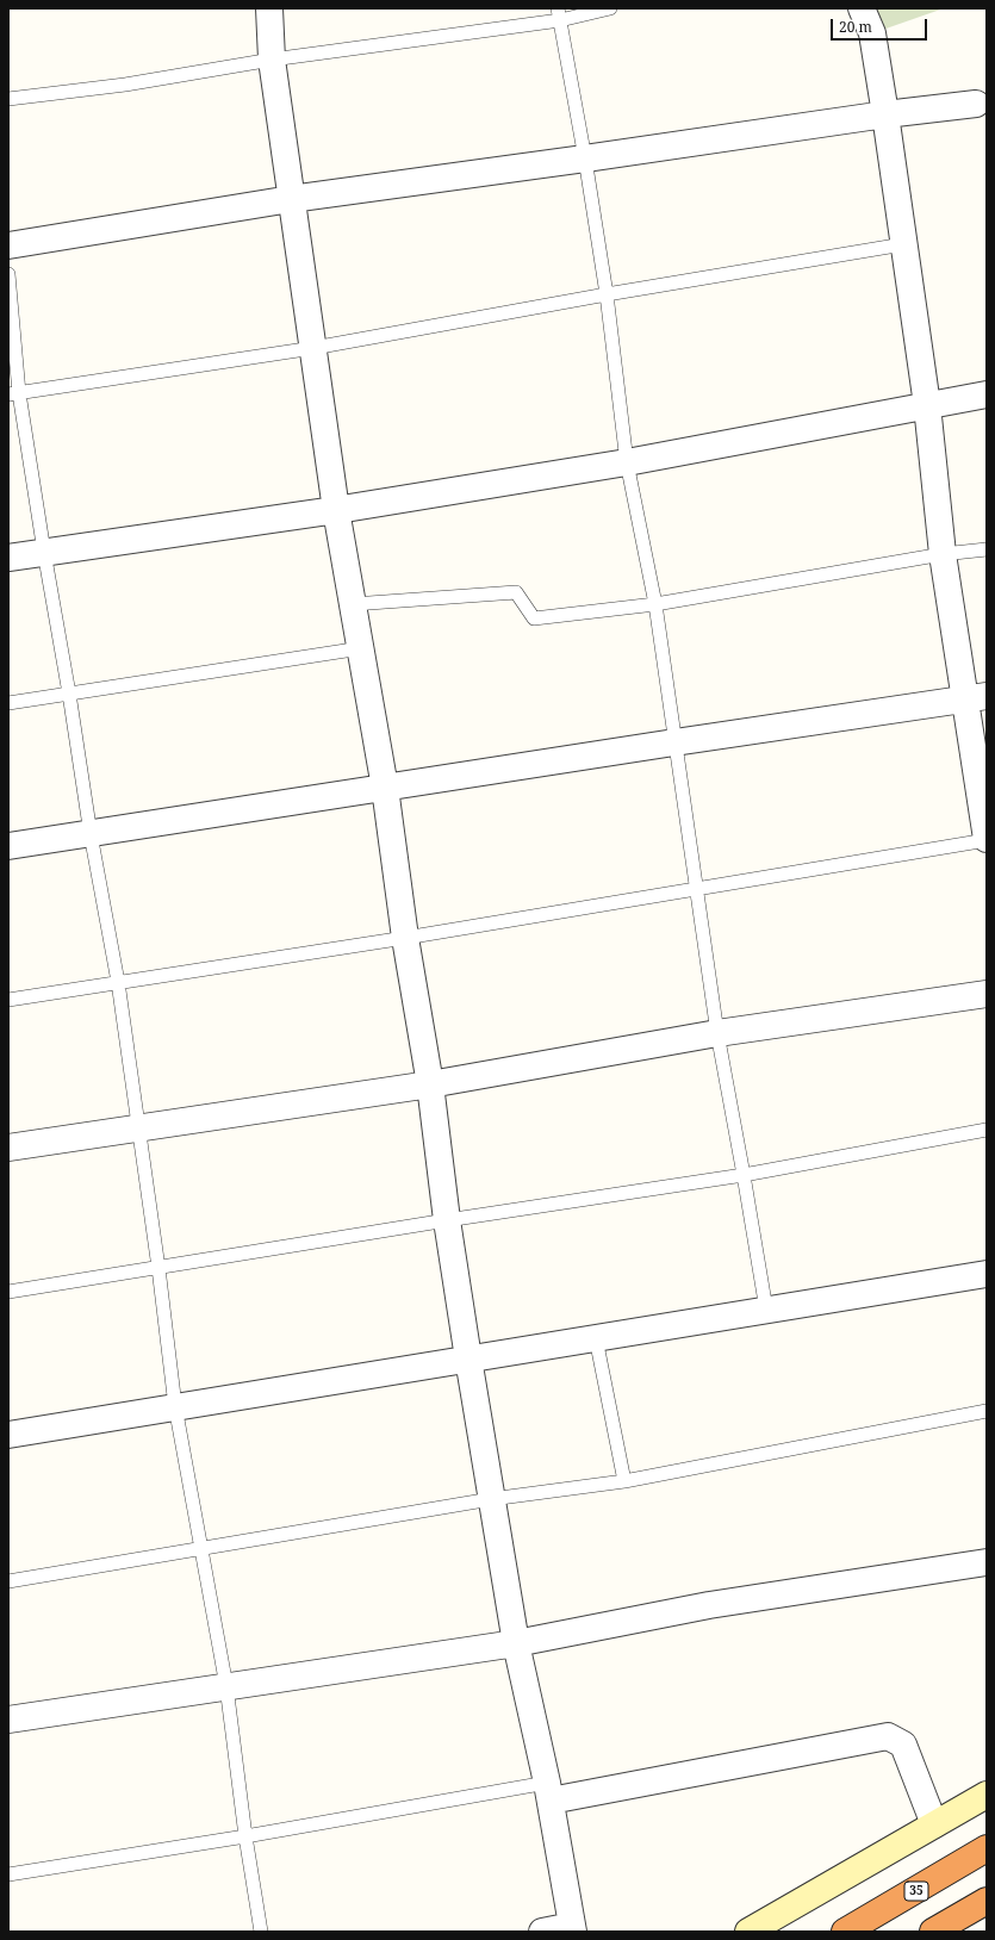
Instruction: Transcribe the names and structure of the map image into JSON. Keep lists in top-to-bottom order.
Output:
{
  "streets": {
    "highway": ["35"]
  },
  "scale_bar": "20 m"
}
